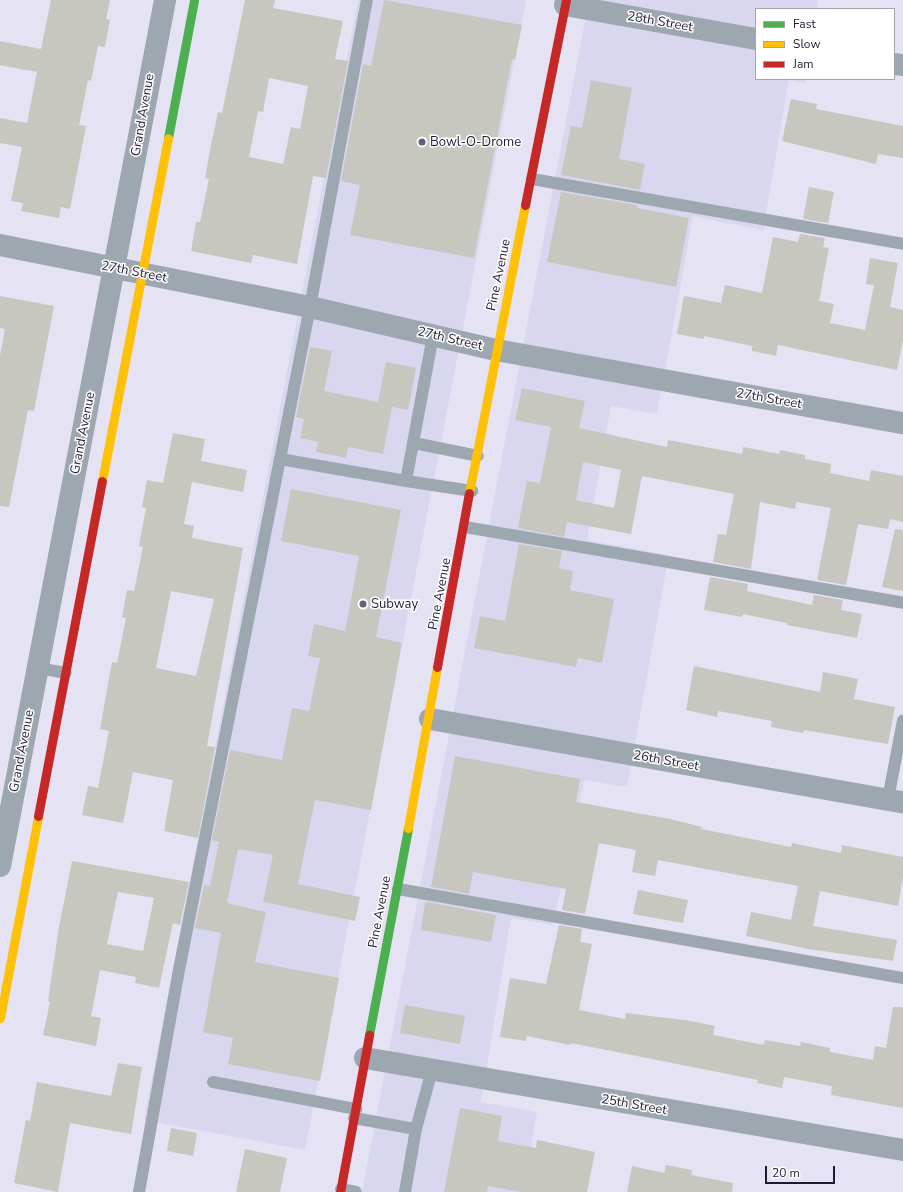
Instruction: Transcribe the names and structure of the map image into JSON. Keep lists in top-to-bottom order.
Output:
{
  "streets": {
    "main road": ["Pine Avenue"],
    "street": [
      "28th Street",
      "Grand Avenue",
      "27th Street",
      "26th Street",
      "25th Street"
    ]
  },
  "crossings": [
    ["28th Street", "Pine Avenue"],
    ["Grand Avenue", "27th Street"],
    ["27th Street", "Pine Avenue"],
    ["Pine Avenue", "26th Street"],
    ["Pine Avenue", "25th Street"]
  ],
  "places": ["Bowl-O-Drome", "Subway"],
  "legend": ["Fast", "Slow", "Jam"],
  "scale_bar": "20 m"
}
